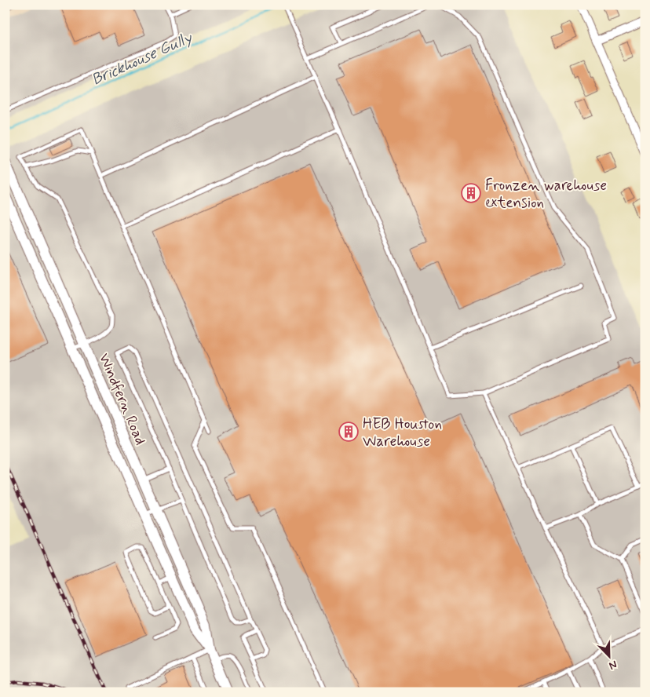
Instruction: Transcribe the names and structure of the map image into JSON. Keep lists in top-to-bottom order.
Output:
{
  "streets": {
    "street": ["Windfern Road"]
  },
  "water": ["Brickhouse Gully"],
  "places": {
    "building": ["Fronzen warehouse extension", "HEB Houston Warehouse"]
  },
  "north": "bottom right"
}
